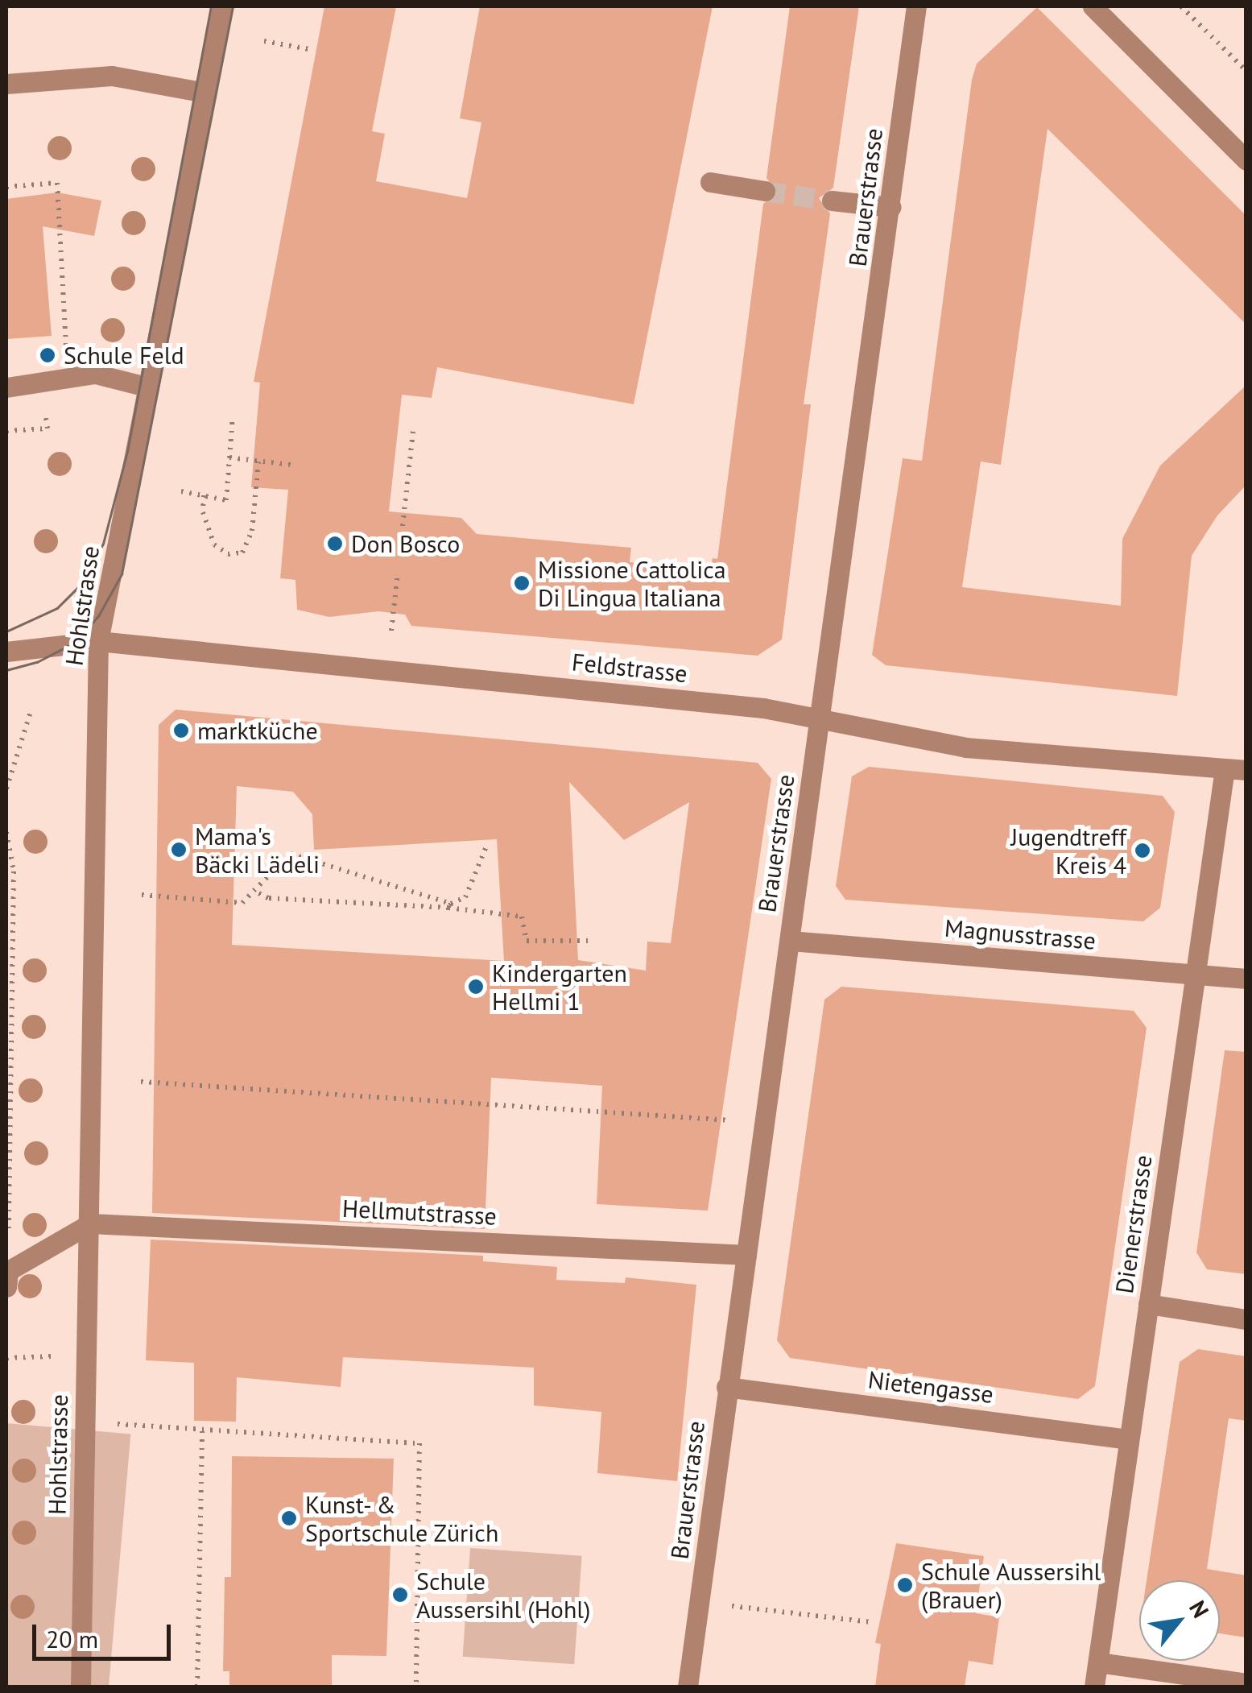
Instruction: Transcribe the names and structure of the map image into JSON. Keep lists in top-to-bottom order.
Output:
{
  "streets": {
    "street": [
      "Brauerstrasse",
      "Hohlstrasse",
      "Feldstrasse",
      "Magnusstrasse",
      "Hellmutstrasse",
      "Dienerstrasse",
      "Nietengasse"
    ]
  },
  "crossings": [
    ["Brauerstrasse", "Feldstrasse"],
    ["Brauerstrasse", "Magnusstrasse"],
    ["Brauerstrasse", "Hellmutstrasse"],
    ["Brauerstrasse", "Nietengasse"],
    ["Hohlstrasse", "Feldstrasse"],
    ["Hohlstrasse", "Hellmutstrasse"],
    ["Feldstrasse", "Dienerstrasse"],
    ["Magnusstrasse", "Dienerstrasse"],
    ["Dienerstrasse", "Nietengasse"]
  ],
  "places": [
    "Schule Feld",
    "Don Bosco",
    "Missione Cattolica Di Lingua Italiana",
    "marktküche",
    "Mama's Bäcki Lädeli",
    "Jugendtreff Kreis 4",
    "Kindergarten Hellmi 1",
    "Kunst- & Sportschule Zürich",
    "Schule Aussersihl (Brauer)",
    "Schule Aussersihl (Hohl)"
  ],
  "scale_bar": "20 m",
  "north": "top right"
}
